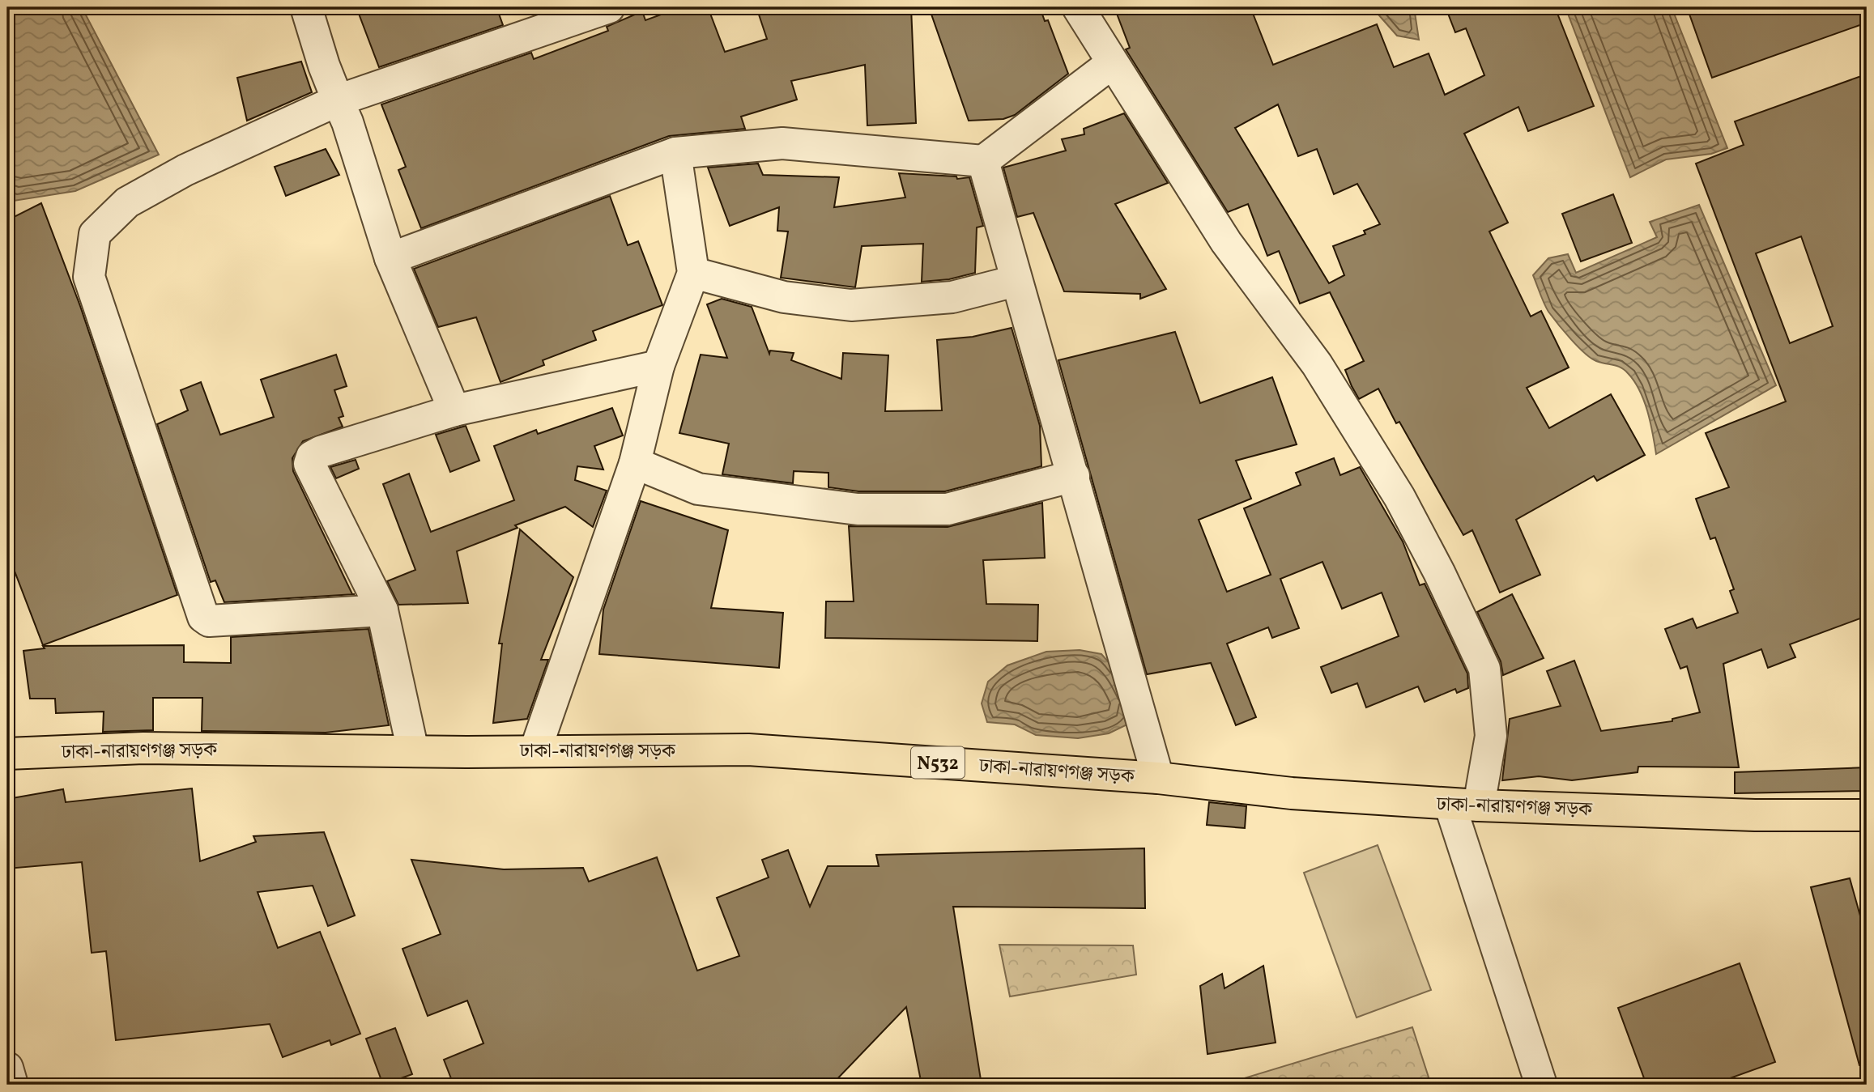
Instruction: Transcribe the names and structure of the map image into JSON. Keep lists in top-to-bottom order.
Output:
{
  "streets": {
    "highway": ["ঢাকা-নারায়ণগঞ্জ সড়ক", "N532"]
  }
}
